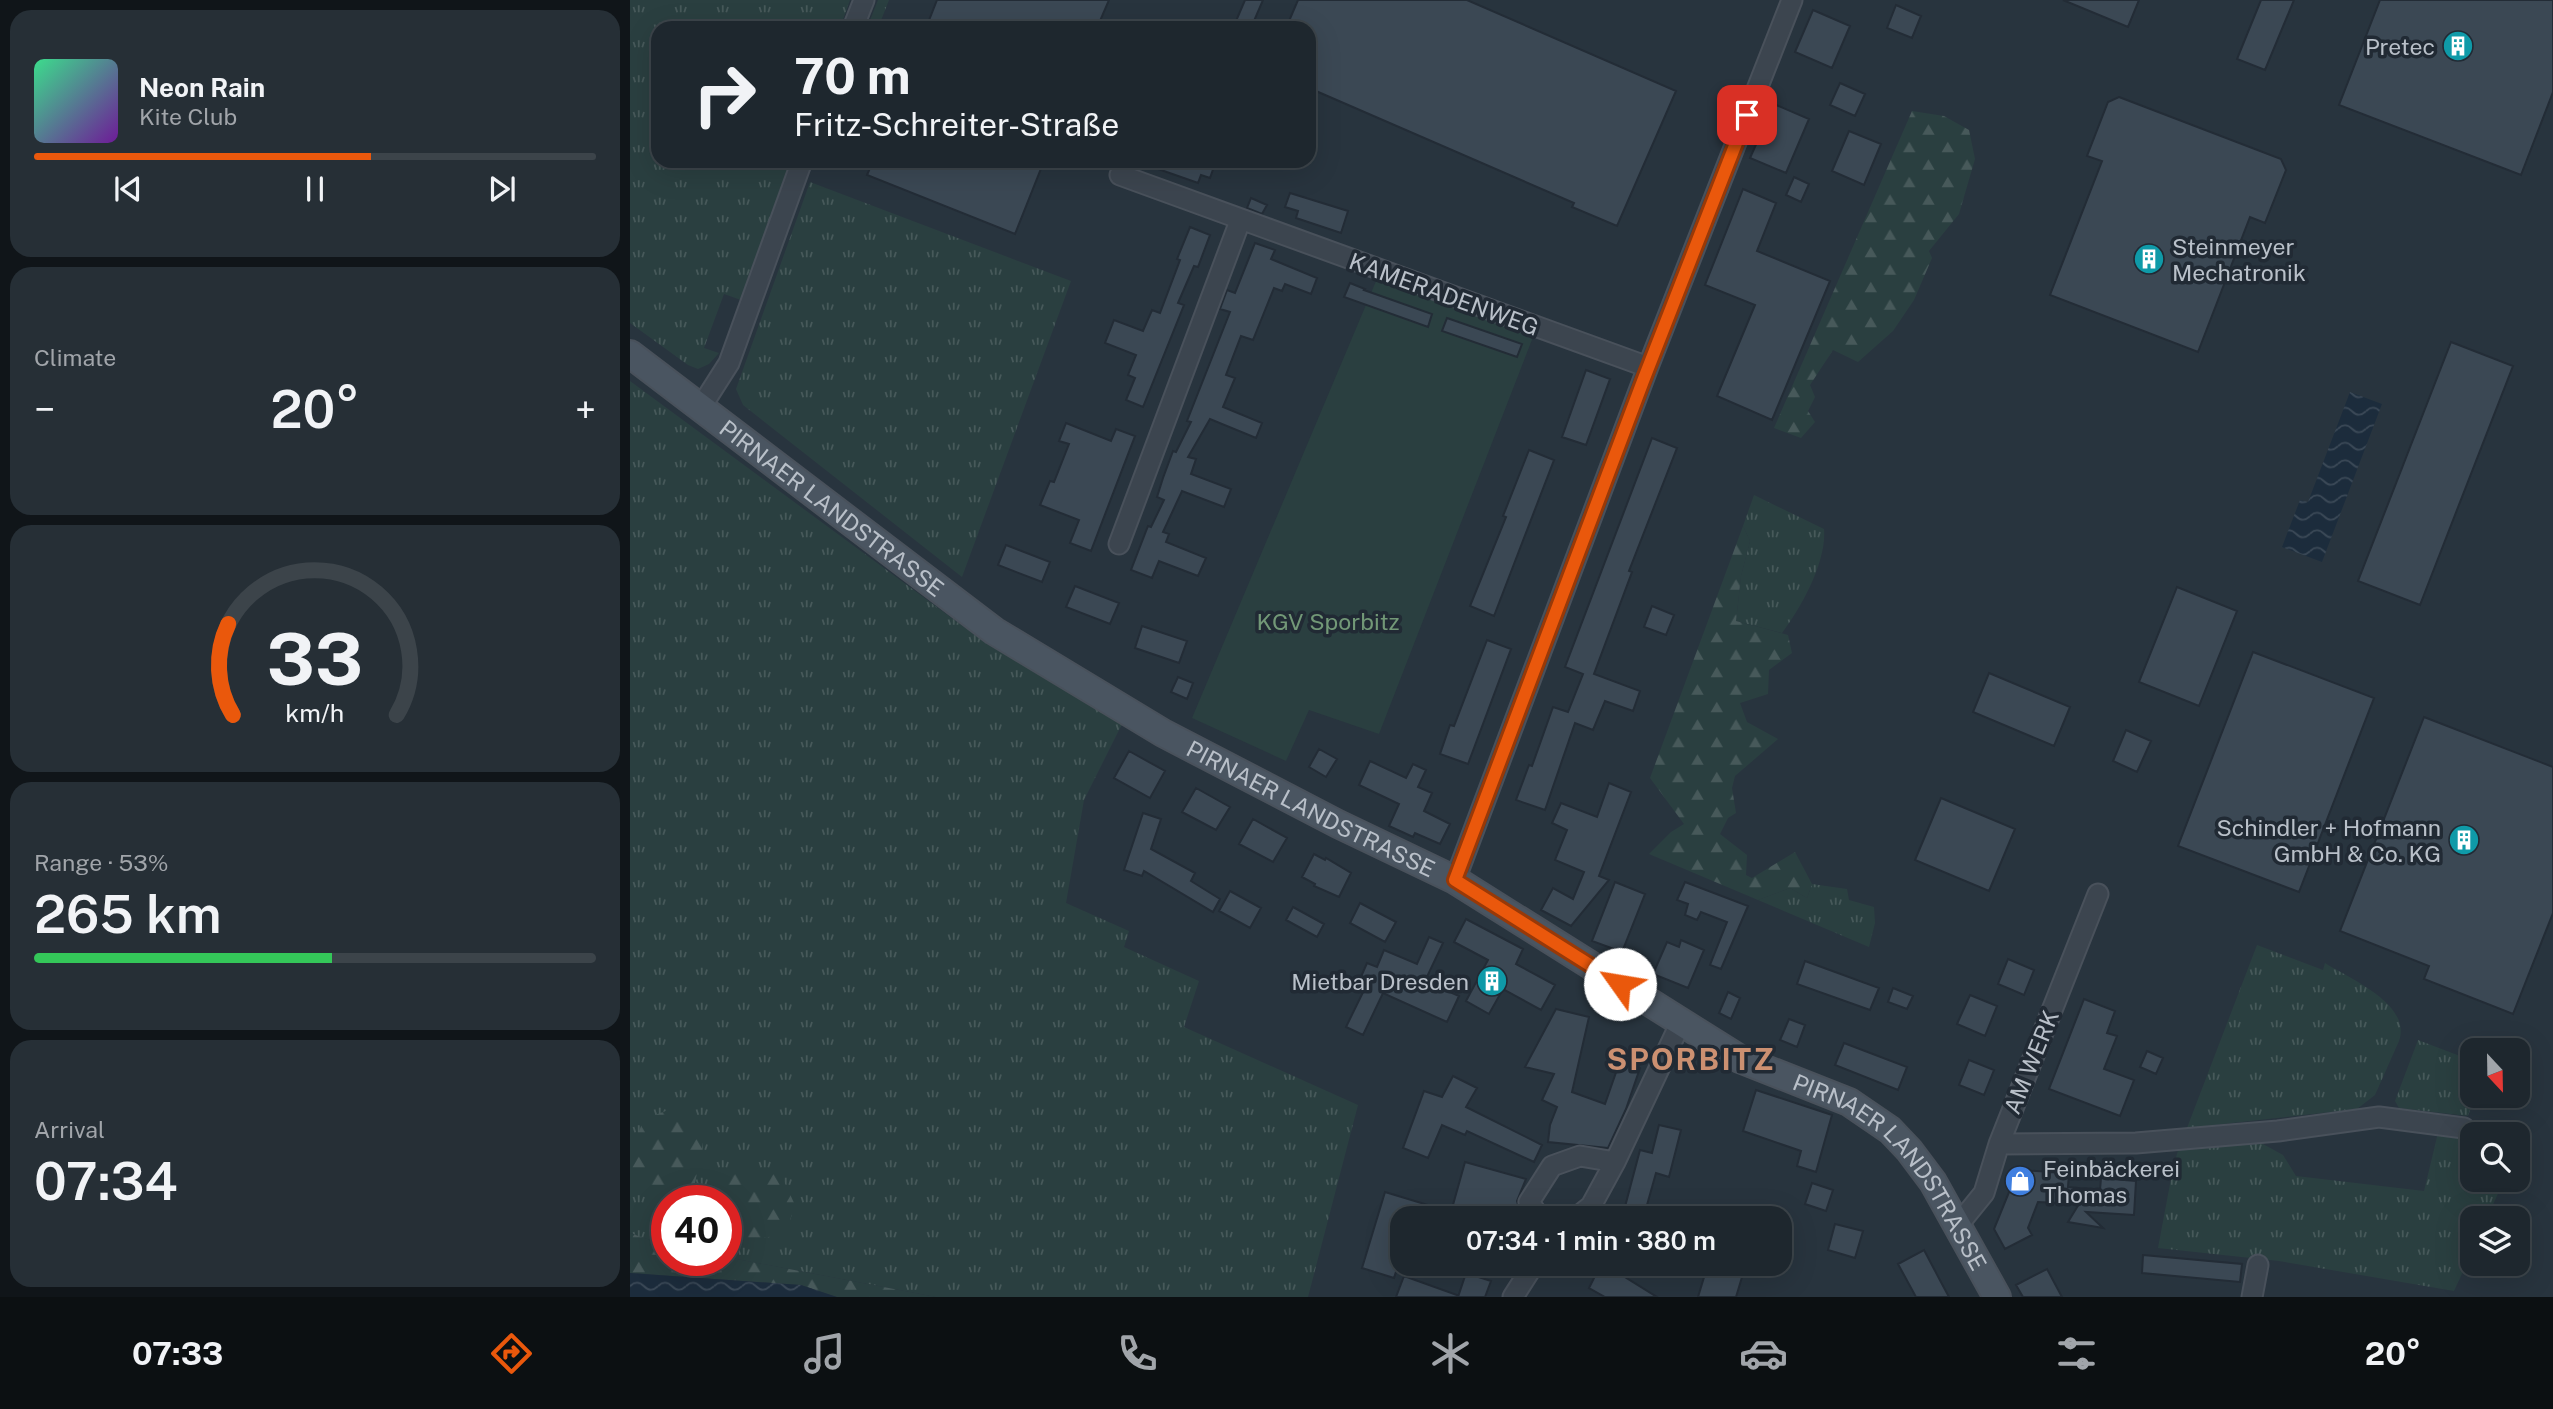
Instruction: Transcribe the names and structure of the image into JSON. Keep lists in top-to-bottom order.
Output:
{
  "streets": {
    "street": ["KAMERADENWEG", "PIRNAER LANDSTRASSE", "AM WERK"]
  },
  "crossings": [
    ["PIRNAER LANDSTRASSE", "AM WERK"]
  ],
  "districts": ["SPORBITZ"],
  "parks": ["KGV Sporbitz"],
  "places": {
    "building": [
      "Pretec",
      "Steinmeyer Mechatronik",
      "Schindler + Hofmann GmbH & Co. KG",
      "Mietbar Dresden"
    ],
    "shop": ["Feinbäckerei Thomas"]
  },
  "north": "bottom",
  "page": {
    "turn": ["70 m", "Fritz-Schreiter-Straße"],
    "song": ["Neon Rain", "Kite Club"],
    "tile": [
      "Climate",
      ["Range · 53%", "265 km"],
      ["Arrival", "07:34"]
    ],
    "heat": ["−", "20°", "+"],
    "limit": "40",
    "trip": "07:34 · 1 min · 380 m",
    "tabs": ["07:33", "20°"],
    "gauge": ["33", "km/h"]
  }
}
